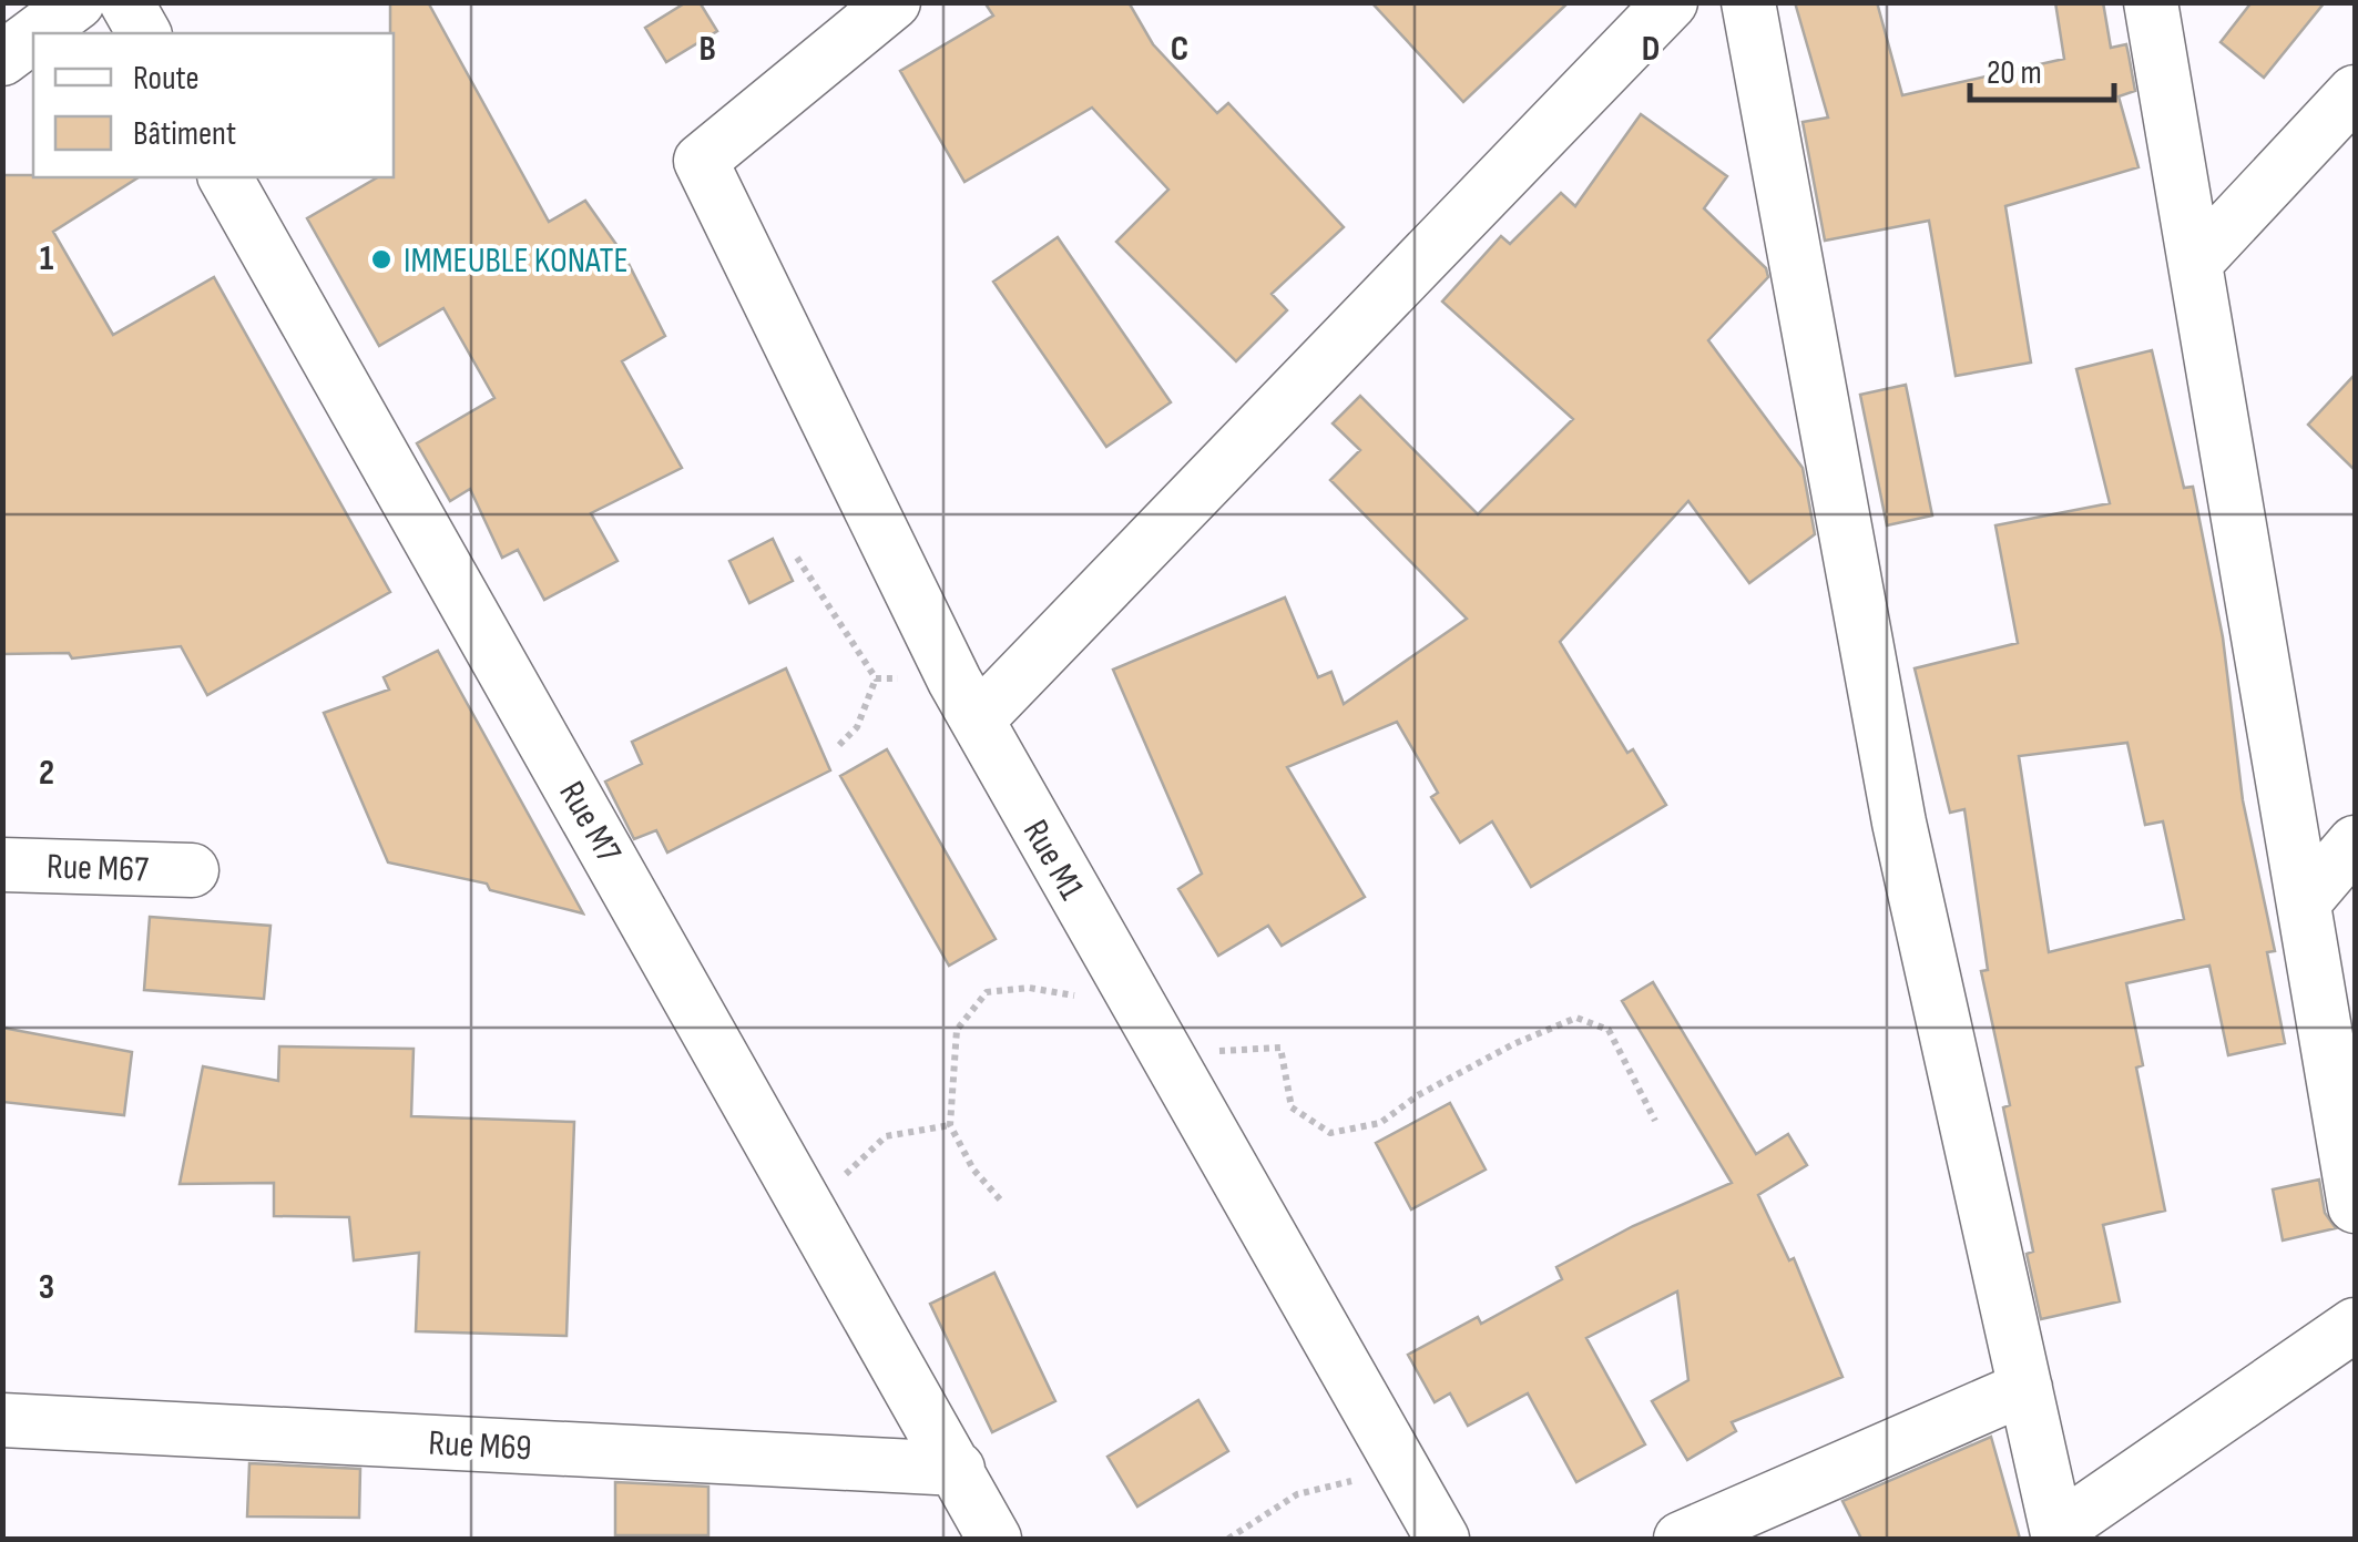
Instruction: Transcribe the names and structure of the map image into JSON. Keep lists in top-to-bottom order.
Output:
{
  "streets": {
    "street": [
      "Rue M7",
      "Rue M1",
      "Rue M67",
      "Rue M69"
    ]
  },
  "crossings": [
    ["Rue M7", "Rue M69"]
  ],
  "places": ["IMMEUBLE KONATE"],
  "legend": ["Route", "Bâtiment"],
  "scale_bar": "20 m",
  "grid": {
    "columns": ["B", "C", "D"],
    "rows": ["1", "2", "3"]
  }
}
